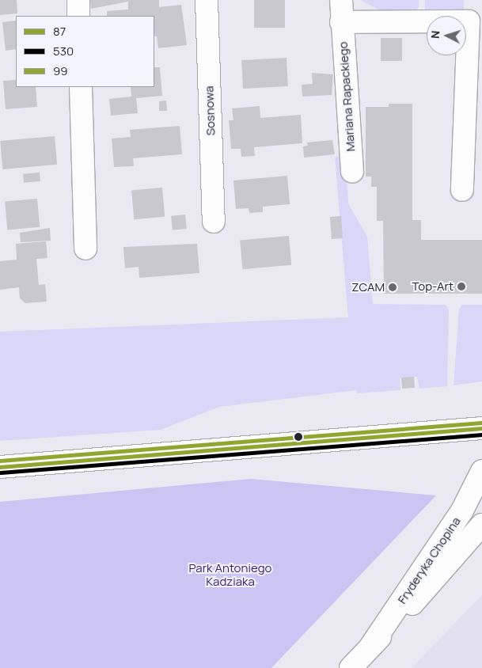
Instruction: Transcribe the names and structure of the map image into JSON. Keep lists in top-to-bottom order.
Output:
{
  "streets": {
    "street": ["Mariana Rapackiego", "Sosnowa", "Fryderyka Chopina"]
  },
  "parks": ["Park Antoniego Kadziaka"],
  "places": ["Top-Art", "ZCAM"],
  "lines": ["transit line 99", "transit line 87", "transit line 530"],
  "legend": ["87", "530", "99"],
  "north": "left"
}
